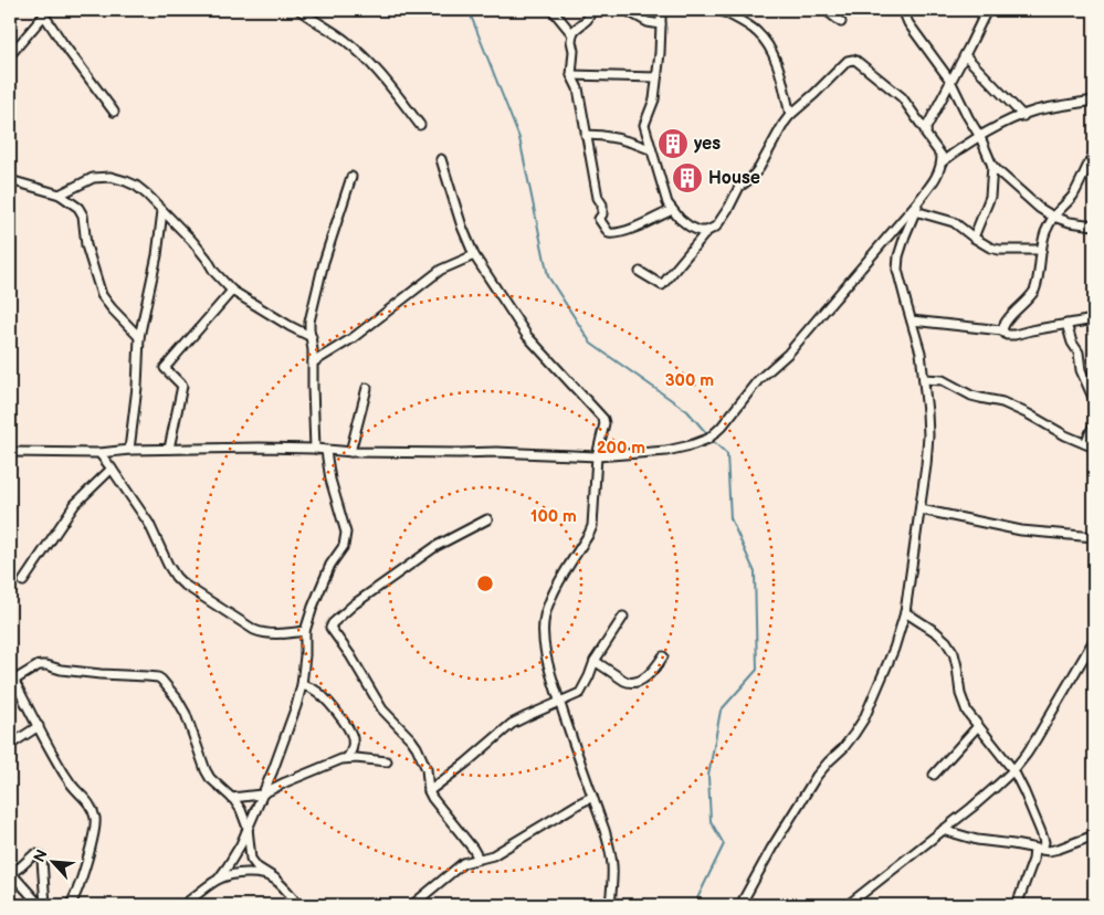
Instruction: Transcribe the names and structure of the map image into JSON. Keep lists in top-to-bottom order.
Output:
{
  "places": {
    "building": ["yes", "House"]
  },
  "north": "top left",
  "rings": ["300 m", "200 m", "100 m"]
}
